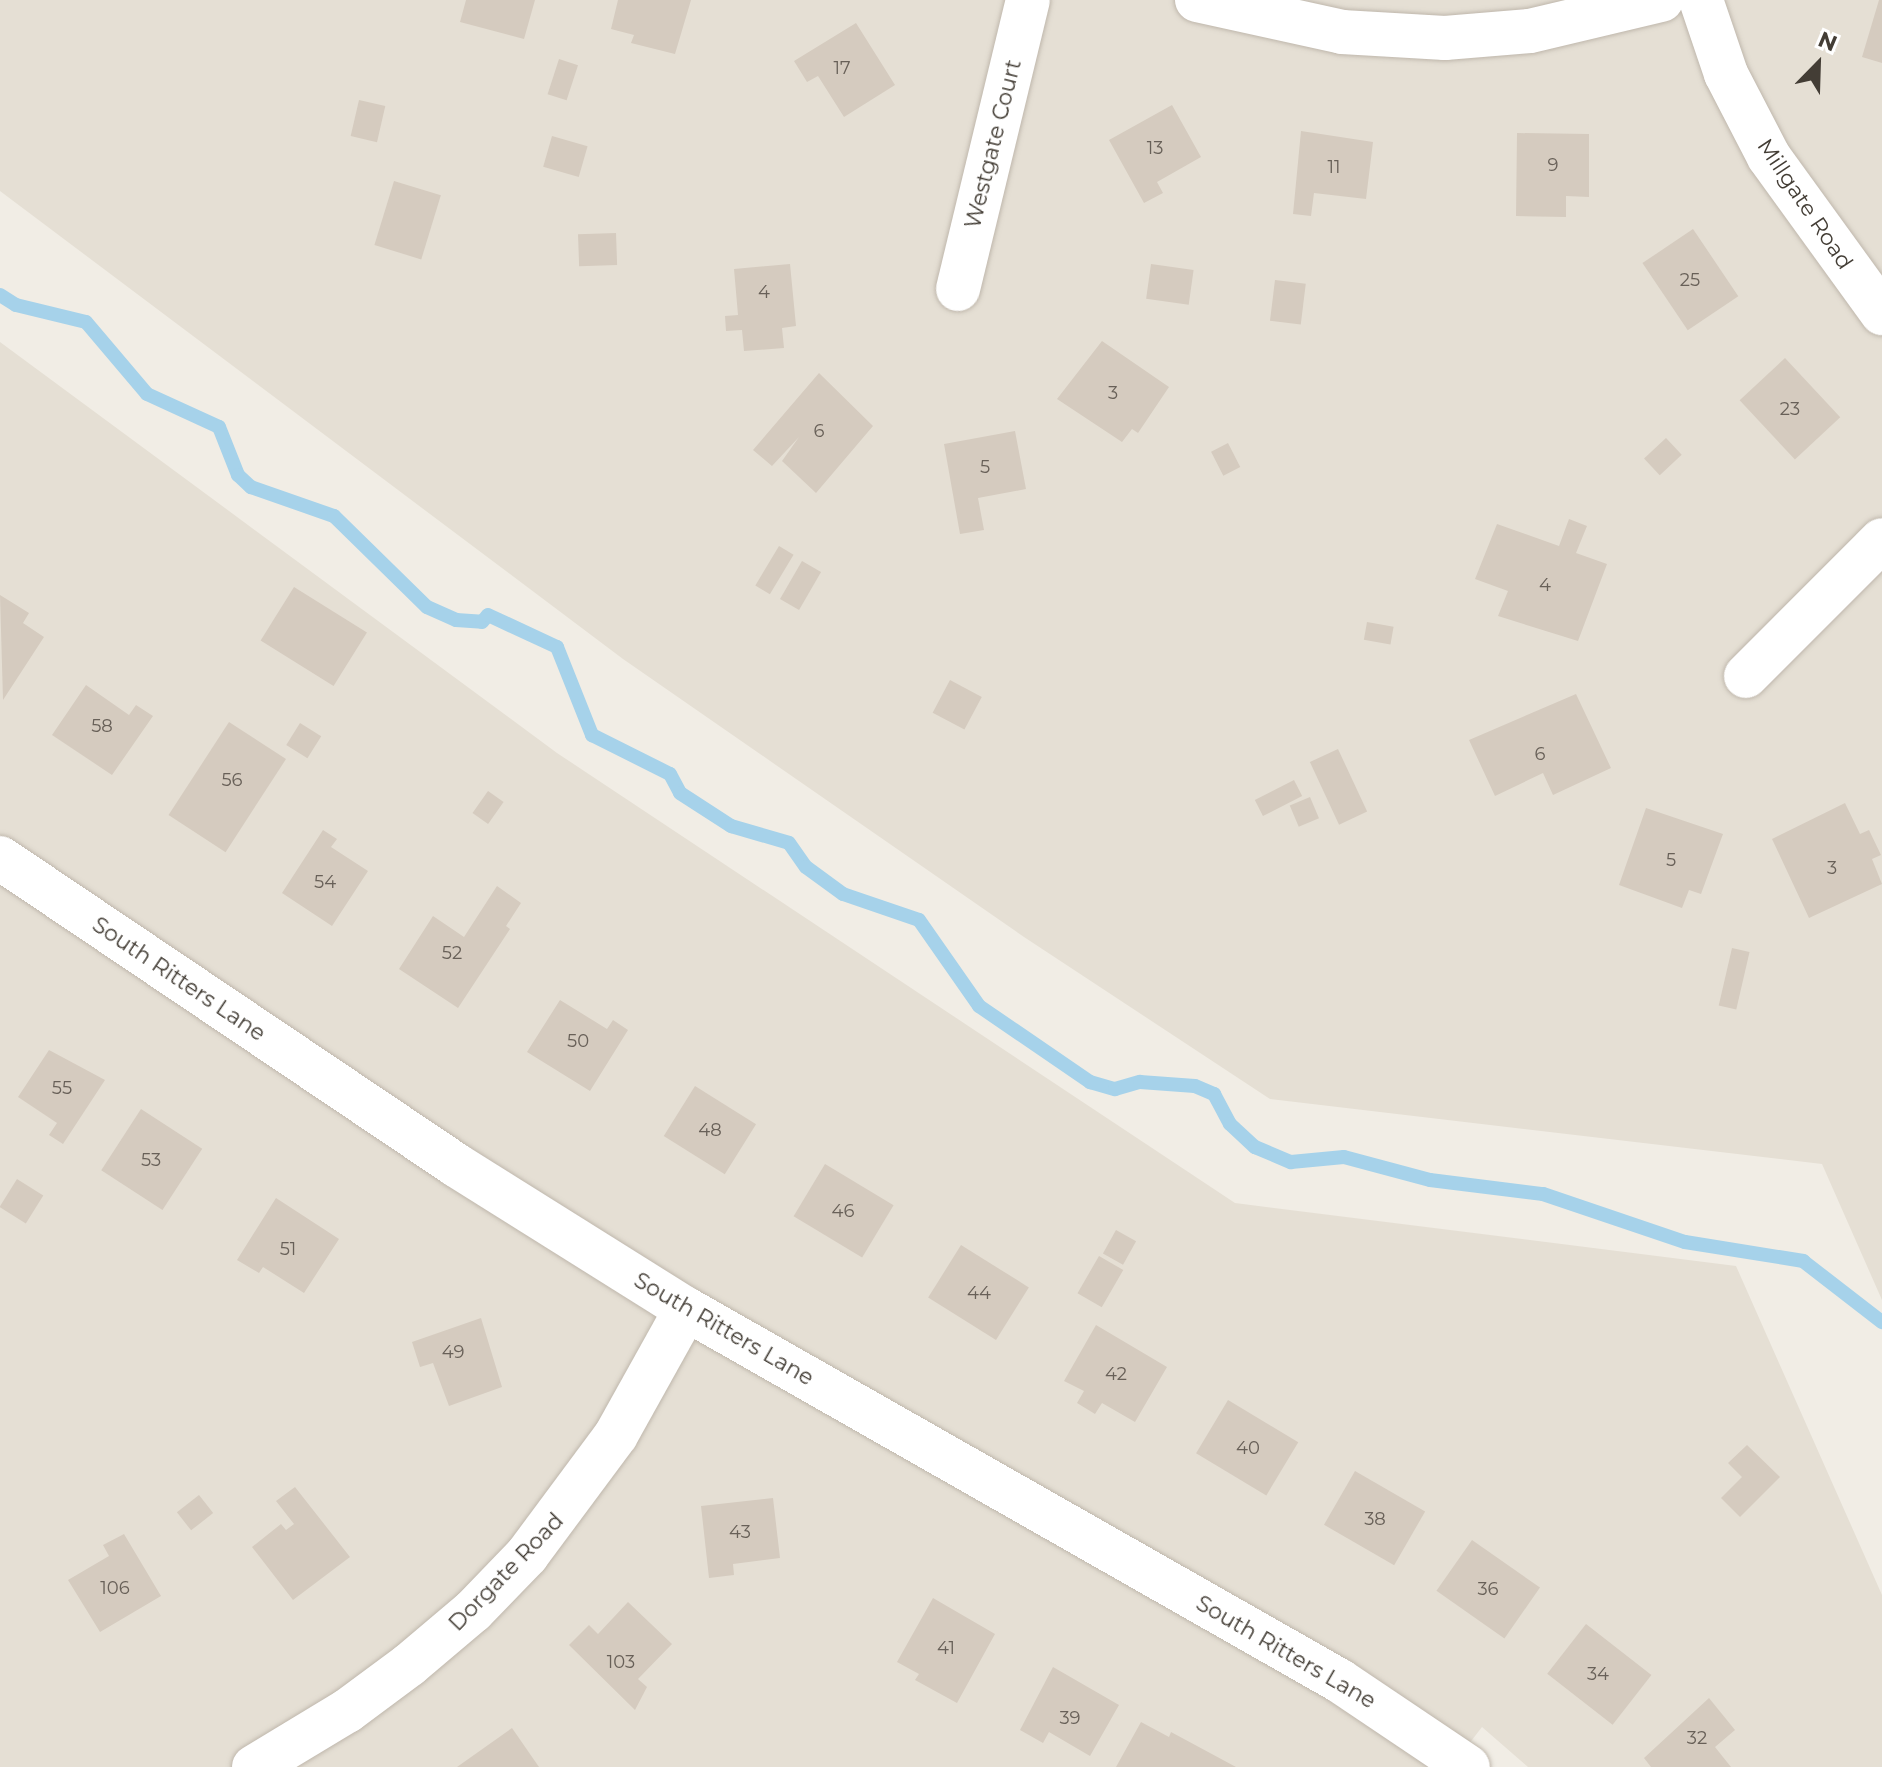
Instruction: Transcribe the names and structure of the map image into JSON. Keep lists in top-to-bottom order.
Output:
{
  "streets": {
    "street": [
      "Westgate Court",
      "Millgate Road",
      "South Ritters Lane",
      "Dorgate Road"
    ]
  },
  "crossings": [
    ["South Ritters Lane", "Dorgate Road"]
  ],
  "house_numbers": [
    "17",
    "13",
    "9",
    "11",
    "25",
    "4",
    "3",
    "23",
    "6",
    "5",
    "4",
    "58",
    "6",
    "56",
    "5",
    "3",
    "54",
    "52",
    "50",
    "55",
    "48",
    "53",
    "46",
    "51",
    "44",
    "49",
    "42",
    "40",
    "38",
    "43",
    "106",
    "36",
    "41",
    "103",
    "34",
    "39",
    "32"
  ],
  "north": "top right"
}
